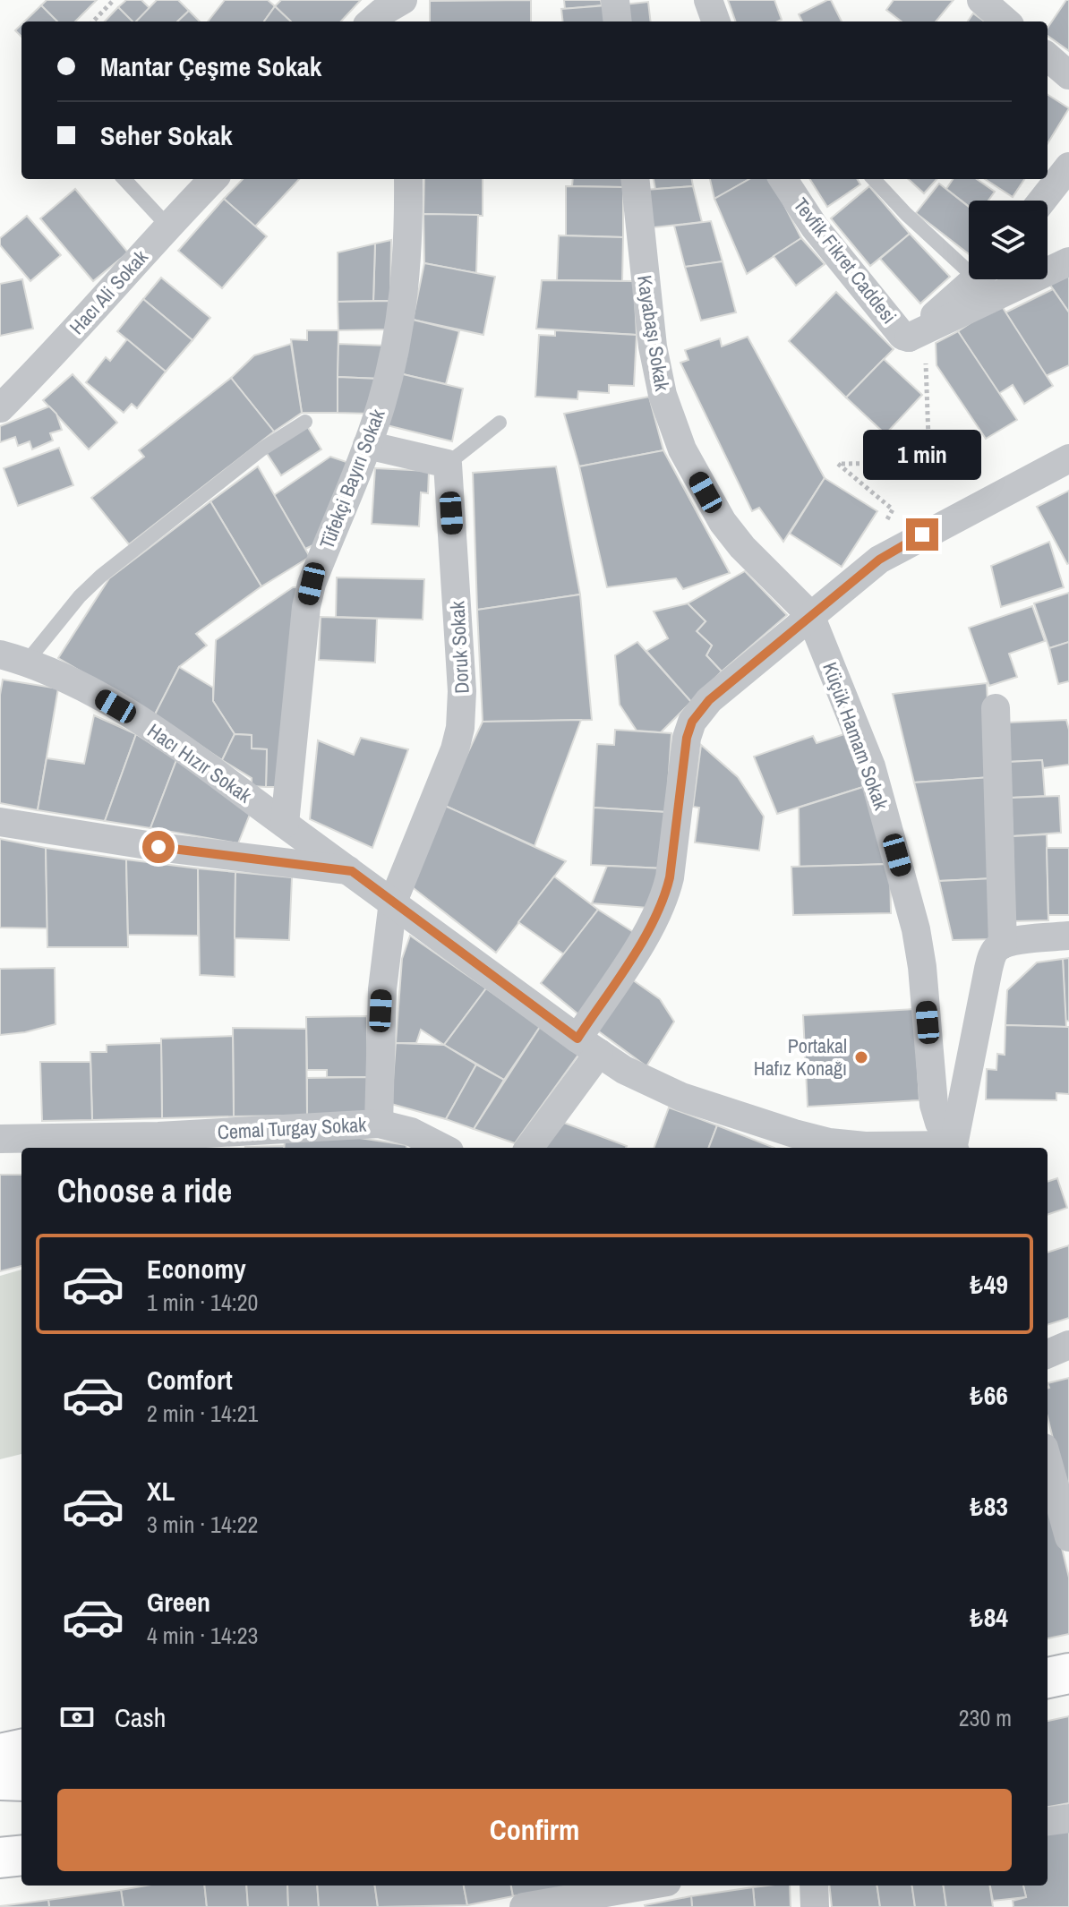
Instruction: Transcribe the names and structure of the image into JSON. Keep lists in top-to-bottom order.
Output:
{
  "streets": {
    "street": [
      "Tevfik Fikret Caddesi",
      "Hacı Ali Sokak",
      "Kayabaşı Sokak",
      "Tüfekçi Bayırı Sokak",
      "Doruk Sokak",
      "Küçük Hamam Sokak",
      "Hacı Hızır Sokak",
      "Cemal Turgay Sokak"
    ]
  },
  "crossings": [
    ["Kayabaşı Sokak", "Küçük Hamam Sokak"],
    ["Tüfekçi Bayırı Sokak", "Hacı Hızır Sokak"],
    ["Doruk Sokak", "Hacı Hızır Sokak"],
    ["Doruk Sokak", "Cemal Turgay Sokak"]
  ],
  "places": ["Portakal Hafız Konağı"],
  "page": {
    "banner": ["Mantar Çeşme Sokak", "Seher Sokak"],
    "bubble": "1 min",
    "heading": "Choose a ride",
    "list": [
      {
        "name": "Economy",
        "note": "1 min · 14:20",
        "value": "₺49"
      },
      {
        "name": "Comfort",
        "note": "2 min · 14:21",
        "value": "₺66"
      },
      {
        "name": "XL",
        "note": "3 min · 14:22",
        "value": "₺83"
      },
      {
        "name": "Green",
        "note": "4 min · 14:23",
        "value": "₺84"
      }
    ],
    "pay": ["Cash", "230 m"],
    "buttons": "Confirm"
  }
}
